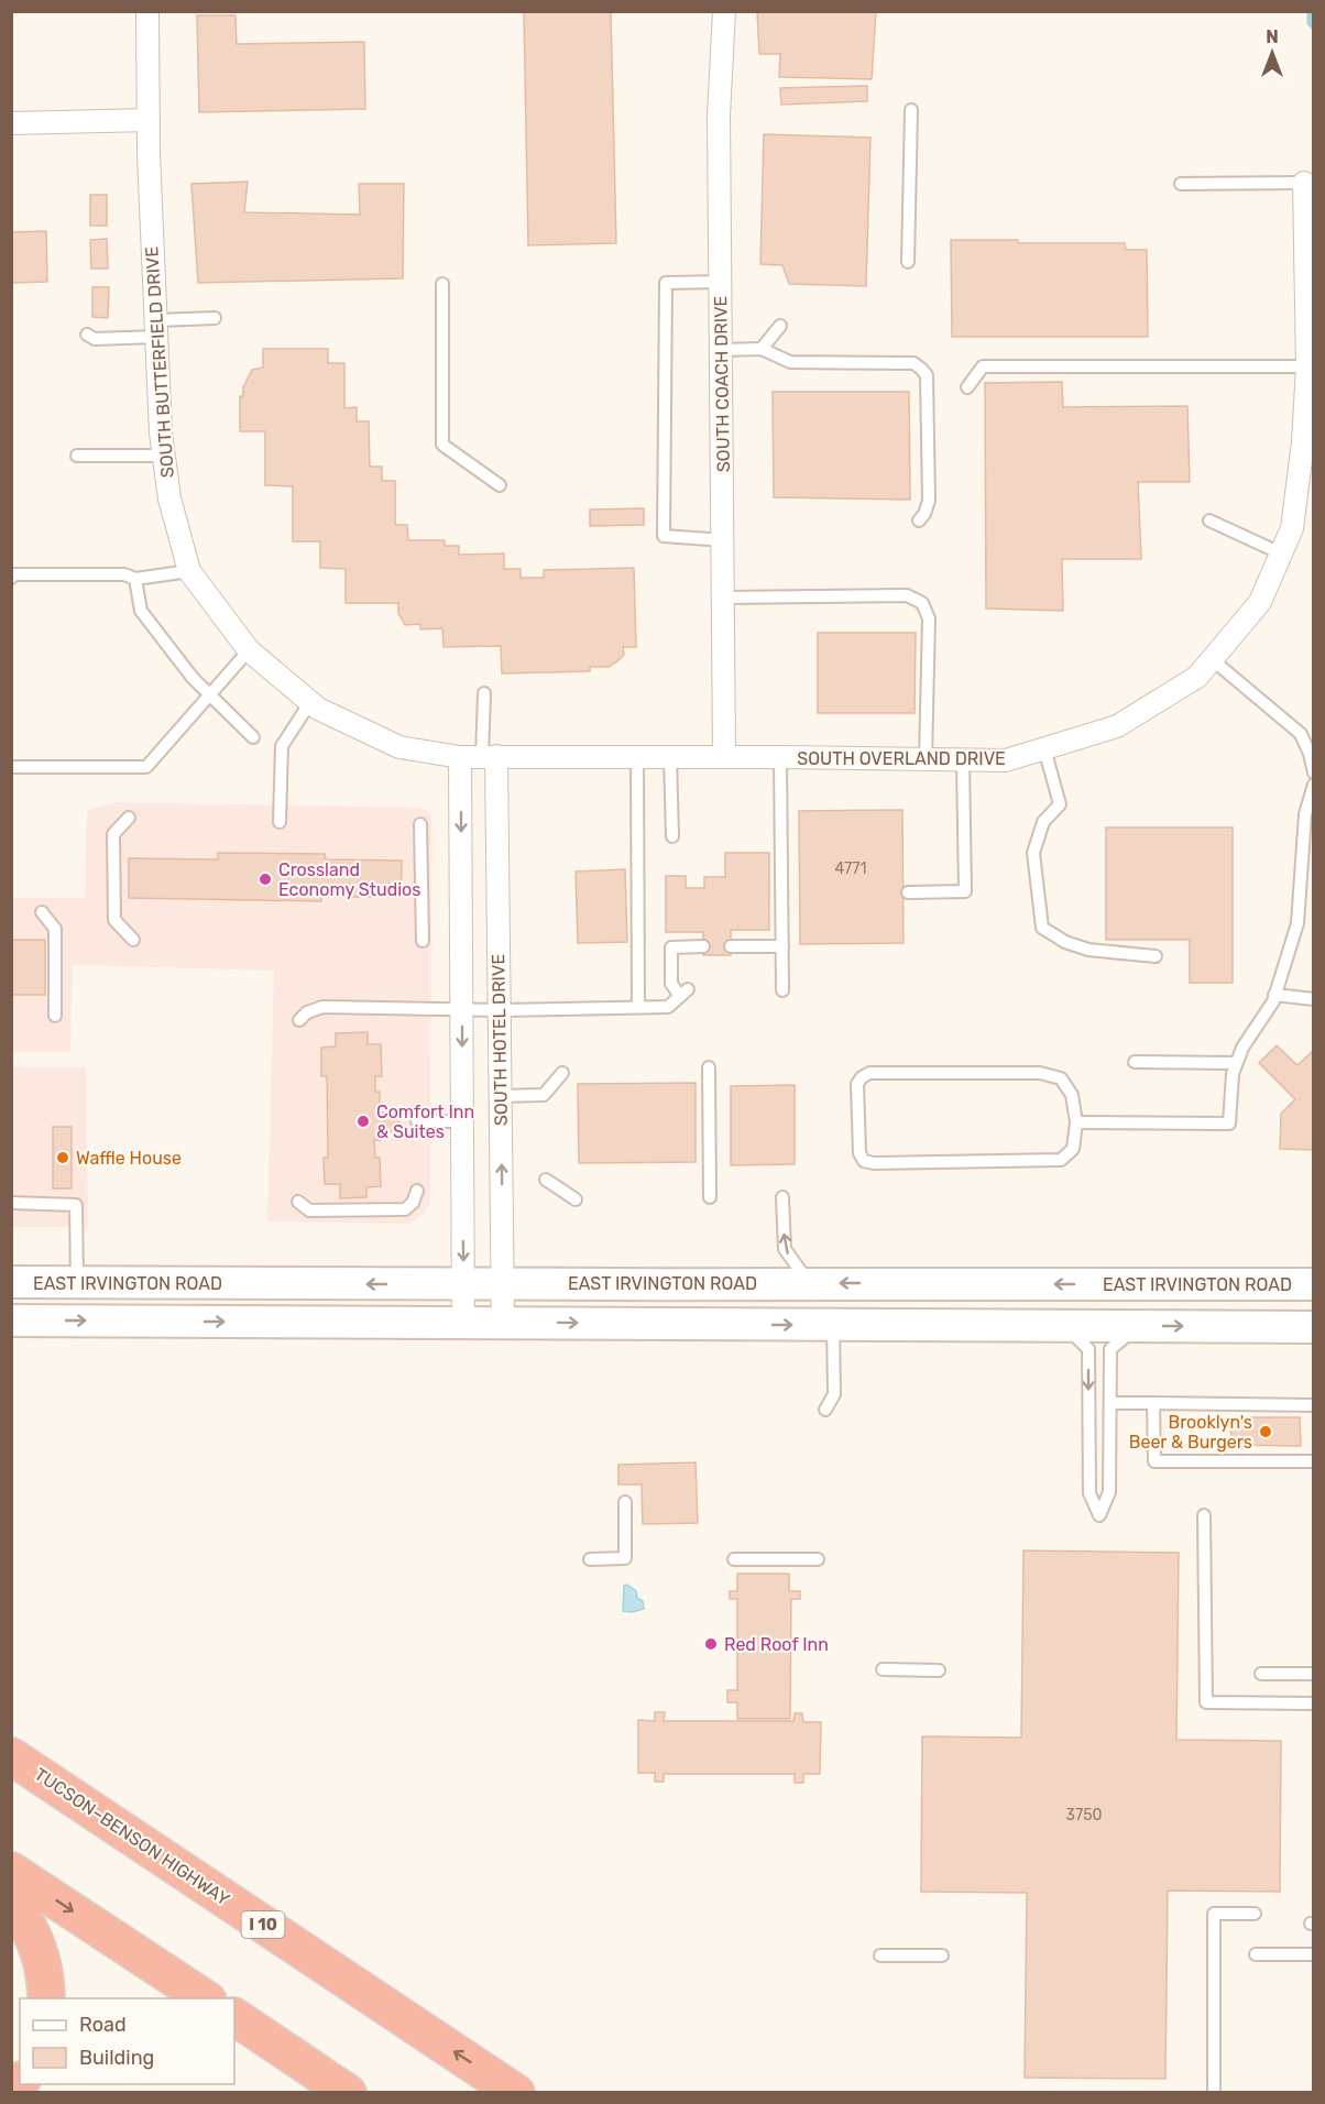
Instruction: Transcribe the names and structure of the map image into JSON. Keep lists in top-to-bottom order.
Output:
{
  "streets": {
    "highway": ["TUCSON–BENSON HIGHWAY", "I 10"],
    "main road": ["EAST IRVINGTON ROAD"],
    "street": [
      "SOUTH BUTTERFIELD DRIVE",
      "SOUTH COACH DRIVE",
      "SOUTH OVERLAND DRIVE",
      "SOUTH HOTEL DRIVE"
    ]
  },
  "crossings": [
    ["SOUTH BUTTERFIELD DRIVE", "SOUTH OVERLAND DRIVE"],
    ["SOUTH BUTTERFIELD DRIVE", "SOUTH HOTEL DRIVE"],
    ["SOUTH COACH DRIVE", "SOUTH OVERLAND DRIVE"],
    ["SOUTH OVERLAND DRIVE", "SOUTH HOTEL DRIVE"],
    ["SOUTH HOTEL DRIVE", "EAST IRVINGTON ROAD"]
  ],
  "places": [
    "Crossland Economy Studios",
    "Comfort Inn & Suites",
    "Waffle House",
    "Brooklyn's Beer & Burgers",
    "Red Roof Inn"
  ],
  "house_numbers": ["4771", "3750"],
  "legend": ["Road", "Building"],
  "north": "top"
}
